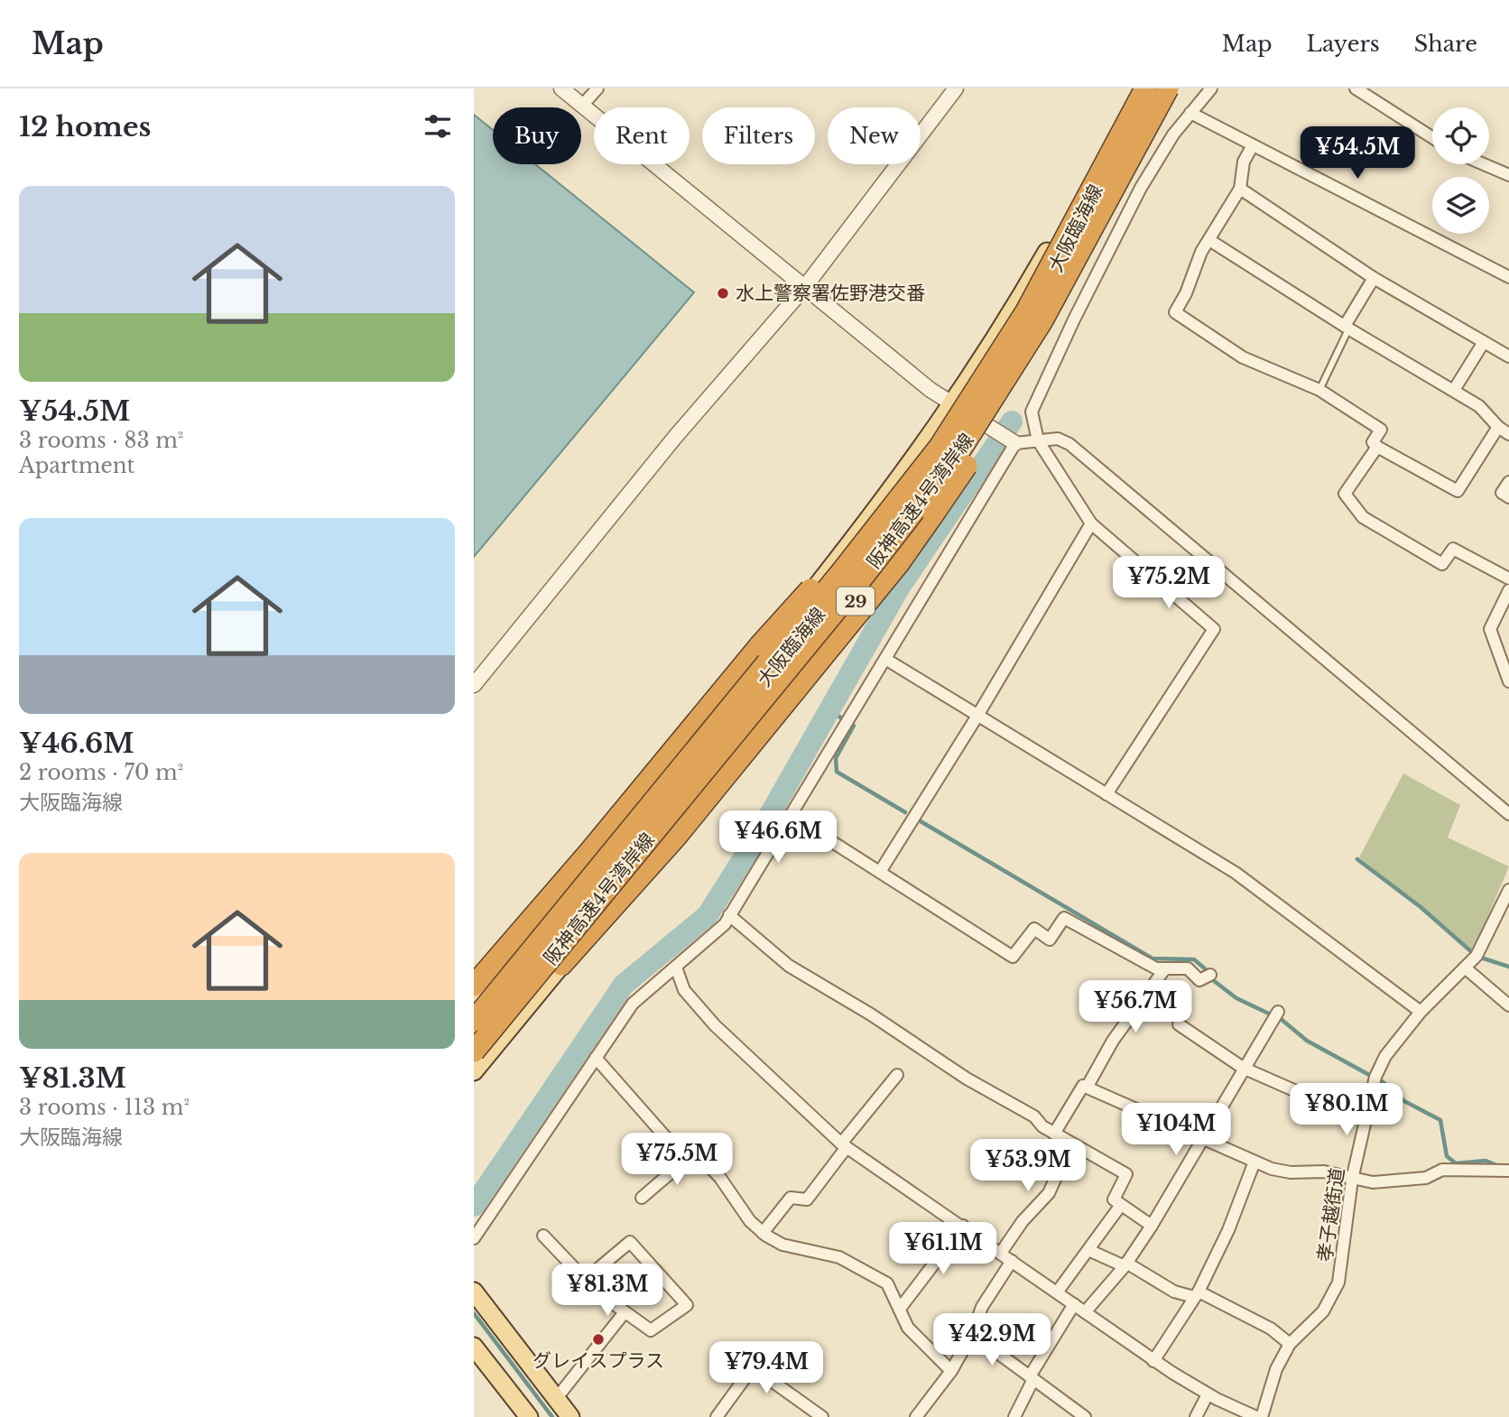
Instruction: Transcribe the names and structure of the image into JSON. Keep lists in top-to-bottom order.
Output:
{
  "streets": {
    "highway": ["阪神高速4号湾岸線"],
    "main road": ["大阪臨海線", "29"],
    "street": ["孝子越街道"]
  },
  "crossings": [
    ["大阪臨海線", "阪神高速4号湾岸線"]
  ],
  "places": ["水上警察署佐野港交番", "グレイスプラス"],
  "page": {
    "header": "Map",
    "nav": ["Map", "Layers", "Share"],
    "heading": "12 homes",
    "chip": [
      "Buy",
      "Rent",
      "Filters",
      "New"
    ],
    "price": [
      "¥54.5M",
      "¥75.2M",
      "¥46.6M",
      "¥56.7M",
      "¥80.1M",
      "¥104M",
      "¥75.5M",
      "¥53.9M",
      "¥61.1M",
      "¥81.3M",
      "¥42.9M",
      "¥79.4M"
    ],
    "list": [
      {
        "name": "¥54.5M",
        "note": "3 rooms · 83 m² · Apartment"
      },
      {
        "name": "¥46.6M",
        "note": "2 rooms · 70 m² · 大阪臨海線"
      },
      {
        "name": "¥81.3M",
        "note": "3 rooms · 113 m² · 大阪臨海線"
      }
    ]
  }
}
